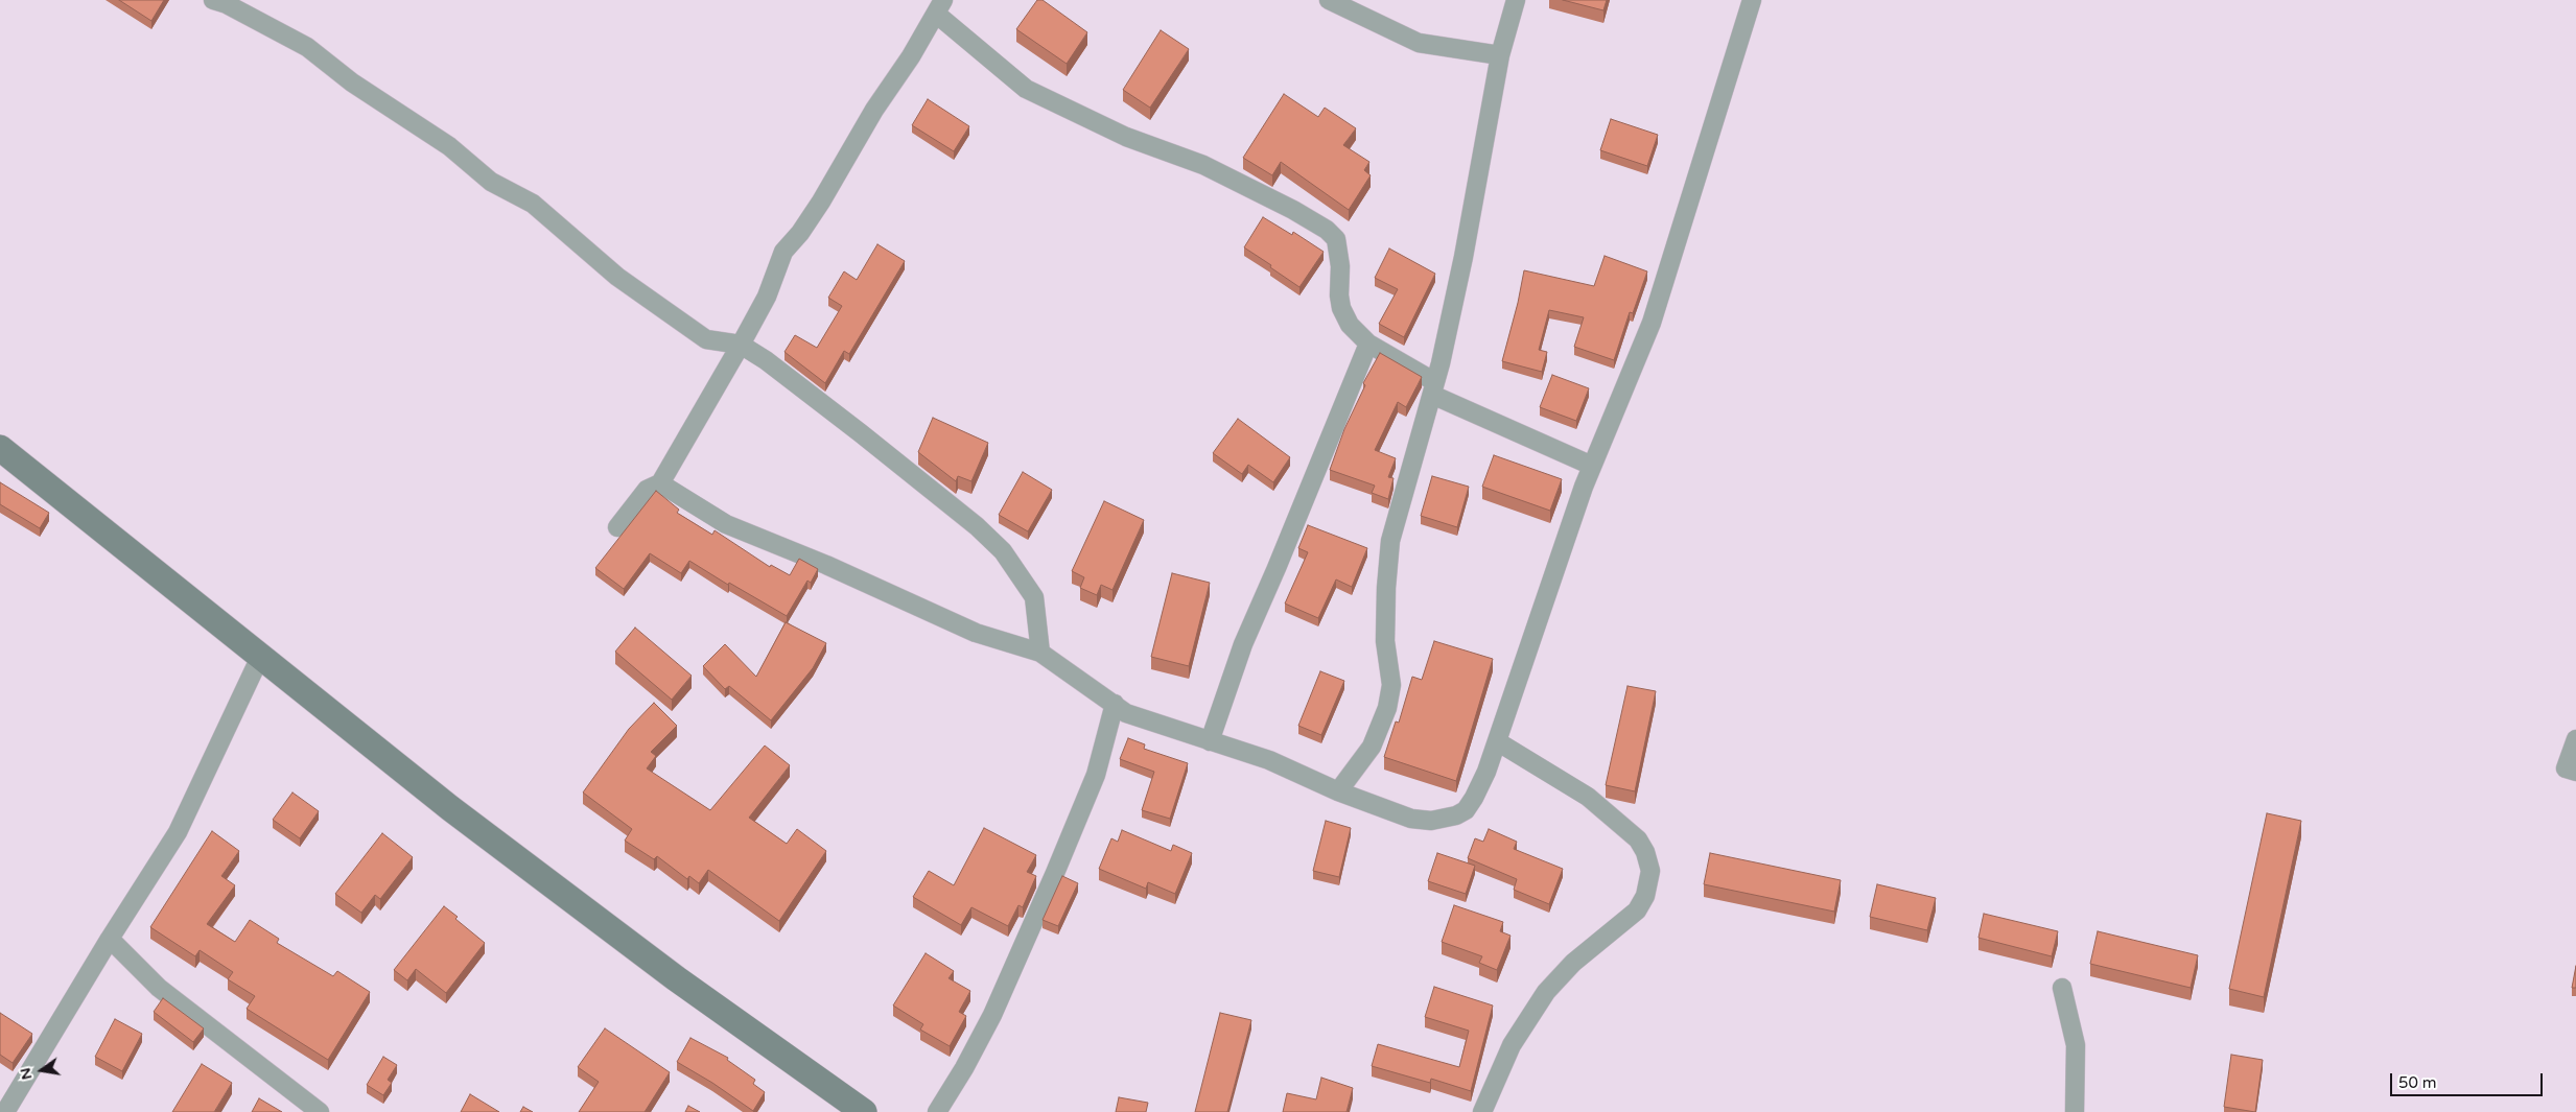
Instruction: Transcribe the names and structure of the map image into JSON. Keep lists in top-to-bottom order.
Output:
{
  "scale_bar": "50 m",
  "north": "left"
}
